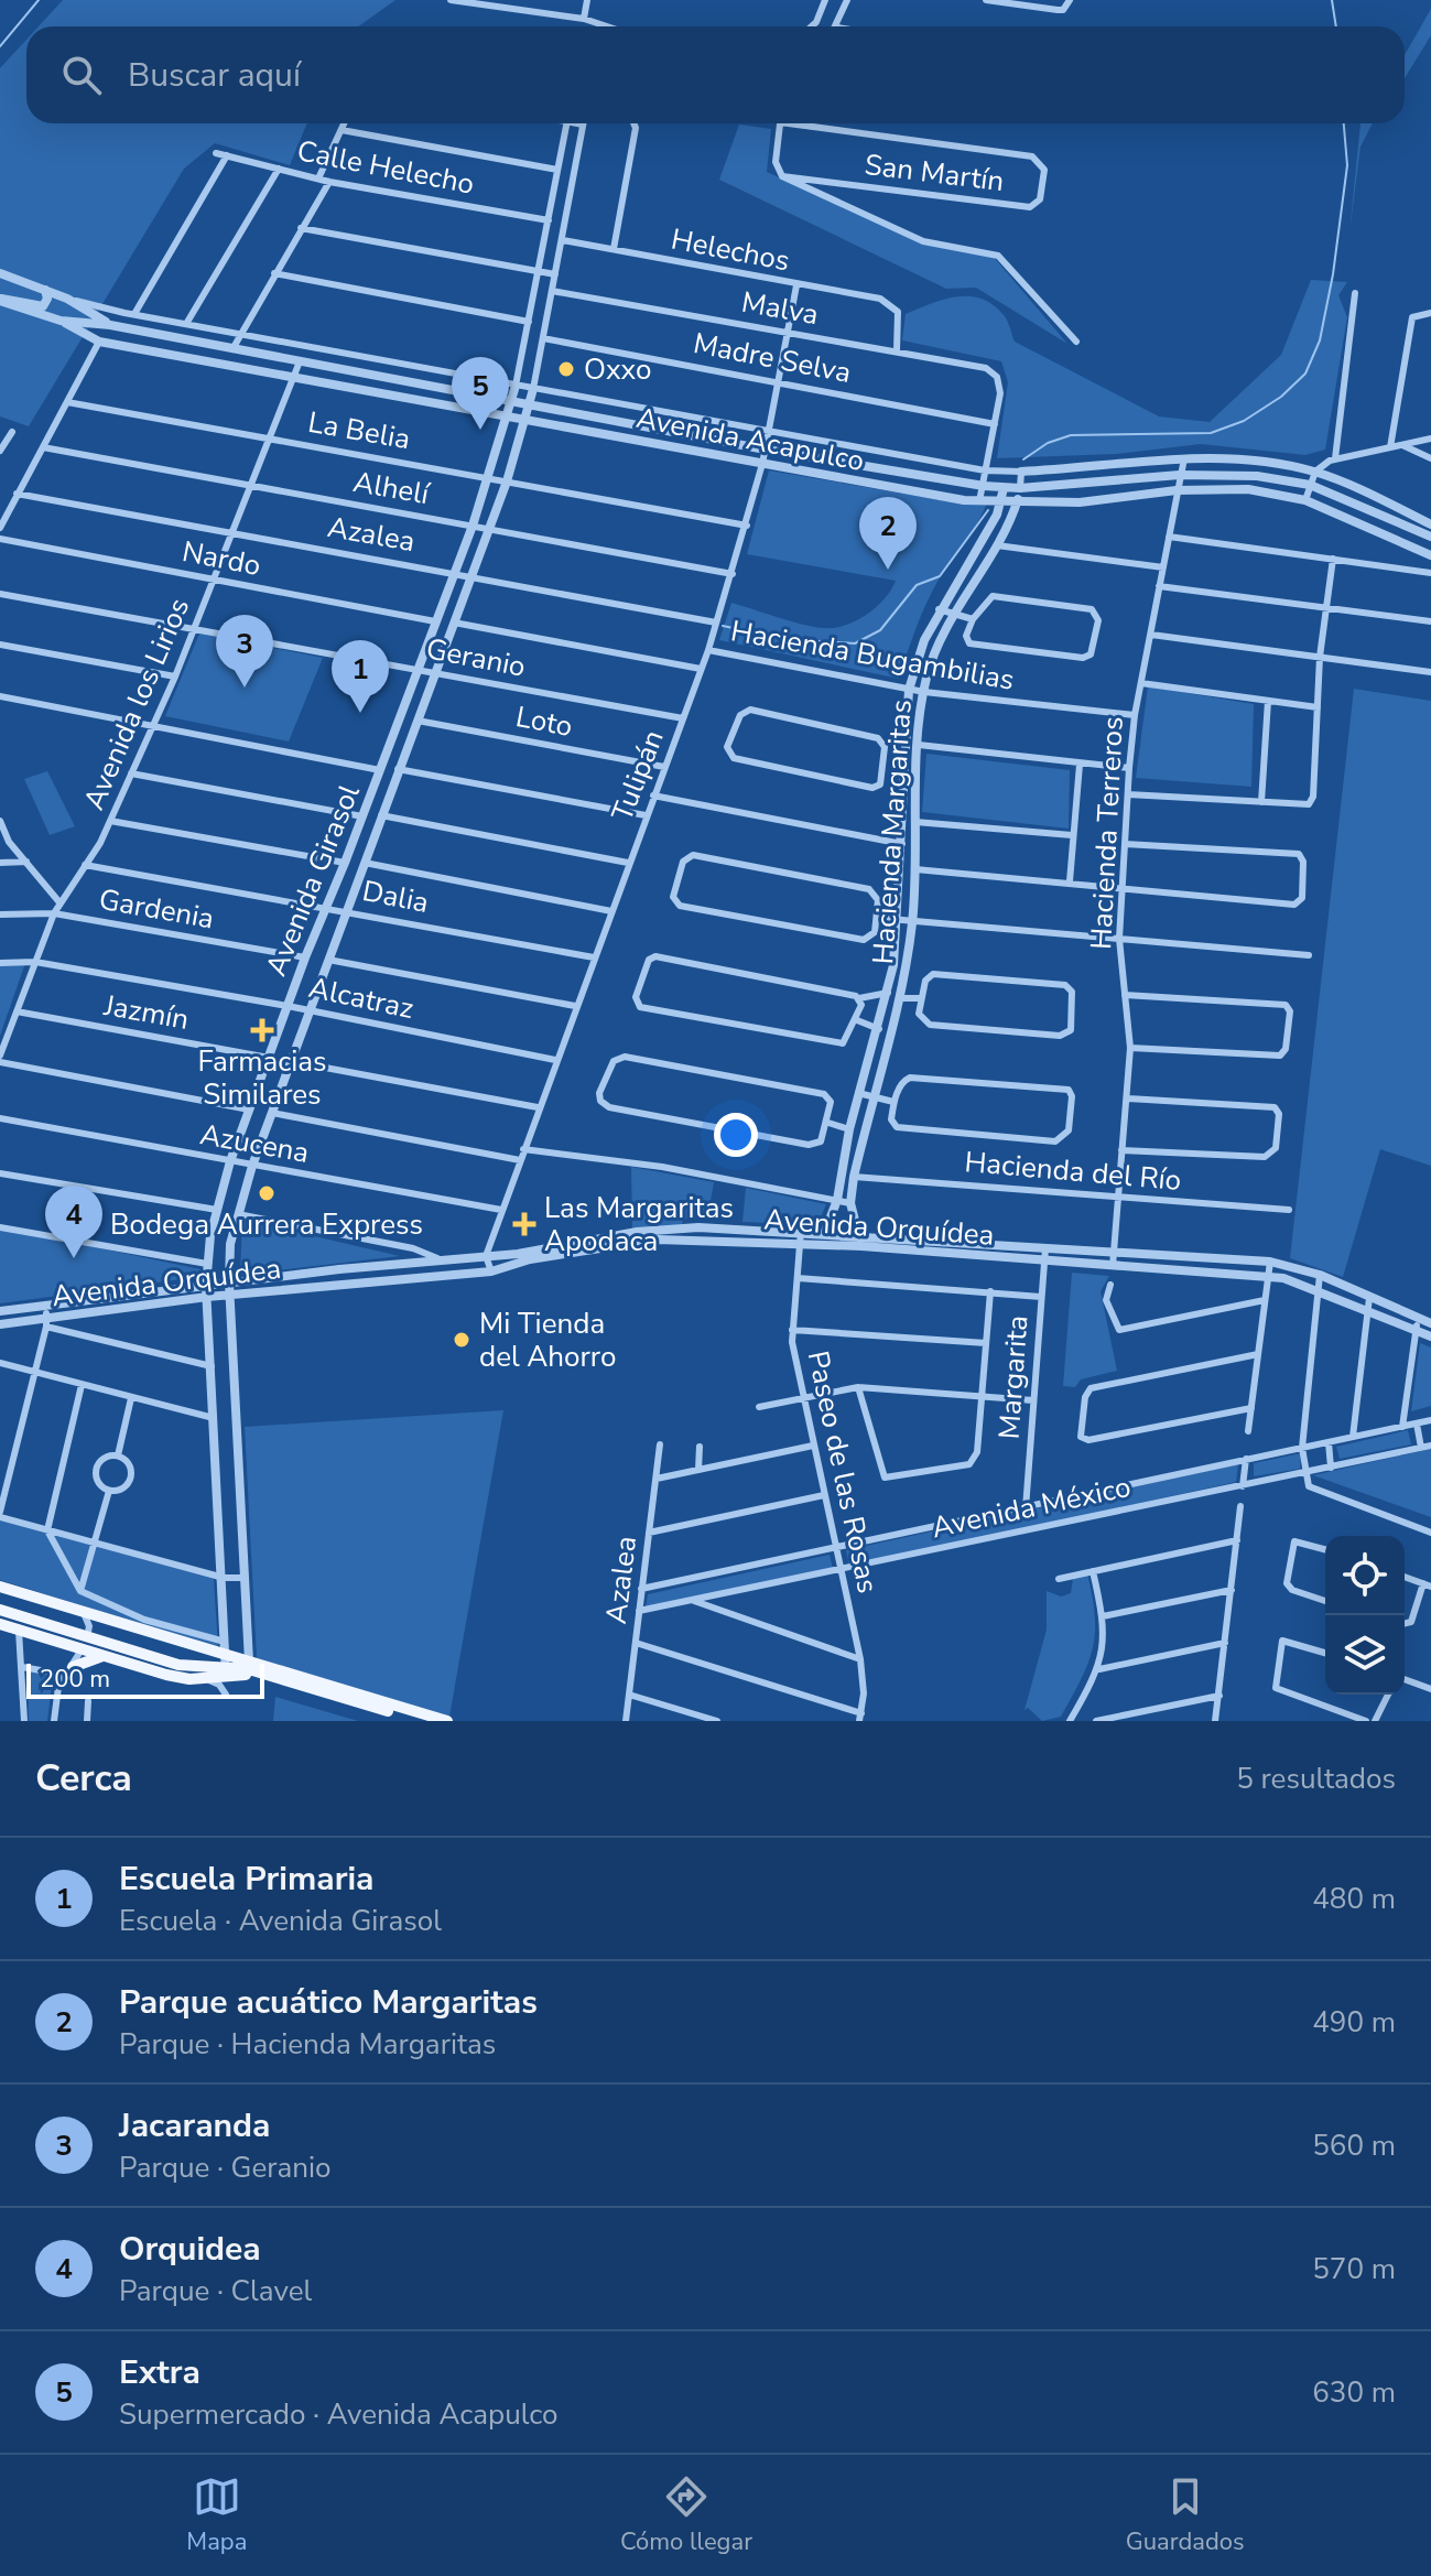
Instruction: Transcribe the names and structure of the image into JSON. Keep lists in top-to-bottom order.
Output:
{
  "streets": {
    "street": [
      "Calle Helecho",
      "San Martín",
      "Helechos",
      "Malva",
      "Madre Selva",
      "La Belia",
      "Avenida Acapulco",
      "Alhelí",
      "Azalea",
      "Nardo",
      "Hacienda Bugambilias",
      "Geranio",
      "Avenida los Lirios",
      "Loto",
      "Tulipán",
      "Hacienda Margaritas",
      "Hacienda Terreros",
      "Avenida Girasol",
      "Dalia",
      "Gardenia",
      "Alcatraz",
      "Jazmín",
      "Azucena",
      "Hacienda del Río",
      "Avenida Orquídea",
      "Margarita",
      "Paseo de las Rosas",
      "Avenida México"
    ]
  },
  "crossings": [
    ["Calle Helecho", "Avenida Girasol"],
    ["Helechos", "Malva"],
    ["Helechos", "Tulipán"],
    ["Helechos", "Avenida Girasol"],
    ["Malva", "Madre Selva"],
    ["Malva", "Tulipán"],
    ["Malva", "Avenida Girasol"],
    ["Madre Selva", "Tulipán"],
    ["Madre Selva", "Avenida Girasol"],
    ["La Belia", "Avenida los Lirios"],
    ["La Belia", "Tulipán"],
    ["La Belia", "Avenida Girasol"],
    ["Avenida Acapulco", "Avenida los Lirios"],
    ["Avenida Acapulco", "Tulipán"],
    ["Avenida Acapulco", "Hacienda Margaritas"],
    ["Avenida Acapulco", "Hacienda Terreros"],
    ["Avenida Acapulco", "Avenida Girasol"],
    ["Alhelí", "Avenida los Lirios"],
    ["Alhelí", "Tulipán"],
    ["Alhelí", "Avenida Girasol"],
    ["Azalea", "Avenida los Lirios"],
    ["Azalea", "Tulipán"],
    ["Azalea", "Avenida Girasol"],
    ["Azalea", "Avenida México"],
    ["Nardo", "Avenida los Lirios"],
    ["Nardo", "Avenida Girasol"],
    ["Hacienda Bugambilias", "Tulipán"],
    ["Hacienda Bugambilias", "Hacienda Margaritas"],
    ["Hacienda Bugambilias", "Hacienda Terreros"],
    ["Geranio", "Avenida los Lirios"],
    ["Geranio", "Tulipán"],
    ["Geranio", "Avenida Girasol"],
    ["Avenida los Lirios", "Dalia"],
    ["Avenida los Lirios", "Gardenia"],
    ["Avenida los Lirios", "Alcatraz"],
    ["Avenida los Lirios", "Jazmín"],
    ["Loto", "Tulipán"],
    ["Loto", "Avenida Girasol"],
    ["Tulipán", "Dalia"],
    ["Tulipán", "Alcatraz"],
    ["Tulipán", "Azucena"],
    ["Tulipán", "Avenida Orquídea"],
    ["Hacienda Margaritas", "Hacienda del Río"],
    ["Hacienda Margaritas", "Avenida Orquídea"],
    ["Hacienda Terreros", "Hacienda del Río"],
    ["Hacienda Terreros", "Avenida Orquídea"],
    ["Avenida Girasol", "Dalia"],
    ["Avenida Girasol", "Gardenia"],
    ["Avenida Girasol", "Alcatraz"],
    ["Avenida Girasol", "Jazmín"],
    ["Avenida Girasol", "Azucena"],
    ["Avenida Girasol", "Avenida Orquídea"],
    ["Avenida Orquídea", "Margarita"],
    ["Avenida Orquídea", "Paseo de las Rosas"],
    ["Margarita", "Avenida México"],
    ["Paseo de las Rosas", "Avenida México"]
  ],
  "places": {
    "other": ["Oxxo", "Bodega Aurrera Express", "Mi Tienda del Ahorro"],
    "health": ["Farmacias Similares", "Las Margaritas Apodaca"]
  },
  "scale_bar": "200 m",
  "page": {
    "search": "Buscar aquí",
    "pins": [
      "5",
      "2",
      "3",
      "1",
      "4"
    ],
    "scale": "200 m",
    "heading": ["Cerca", "5 resultados"],
    "list": [
      {
        "mark": "1",
        "name": "Escuela Primaria",
        "note": "Escuela · Avenida Girasol",
        "value": "480 m"
      },
      {
        "mark": "2",
        "name": "Parque acuático Margaritas",
        "note": "Parque · Hacienda Margaritas",
        "value": "490 m"
      },
      {
        "mark": "3",
        "name": "Jacaranda",
        "note": "Parque · Geranio",
        "value": "560 m"
      },
      {
        "mark": "4",
        "name": "Orquidea",
        "note": "Parque · Clavel",
        "value": "570 m"
      },
      {
        "mark": "5",
        "name": "Extra",
        "note": "Supermercado · Avenida Acapulco",
        "value": "630 m"
      }
    ],
    "nav": ["Mapa", "Cómo llegar", "Guardados"]
  }
}
